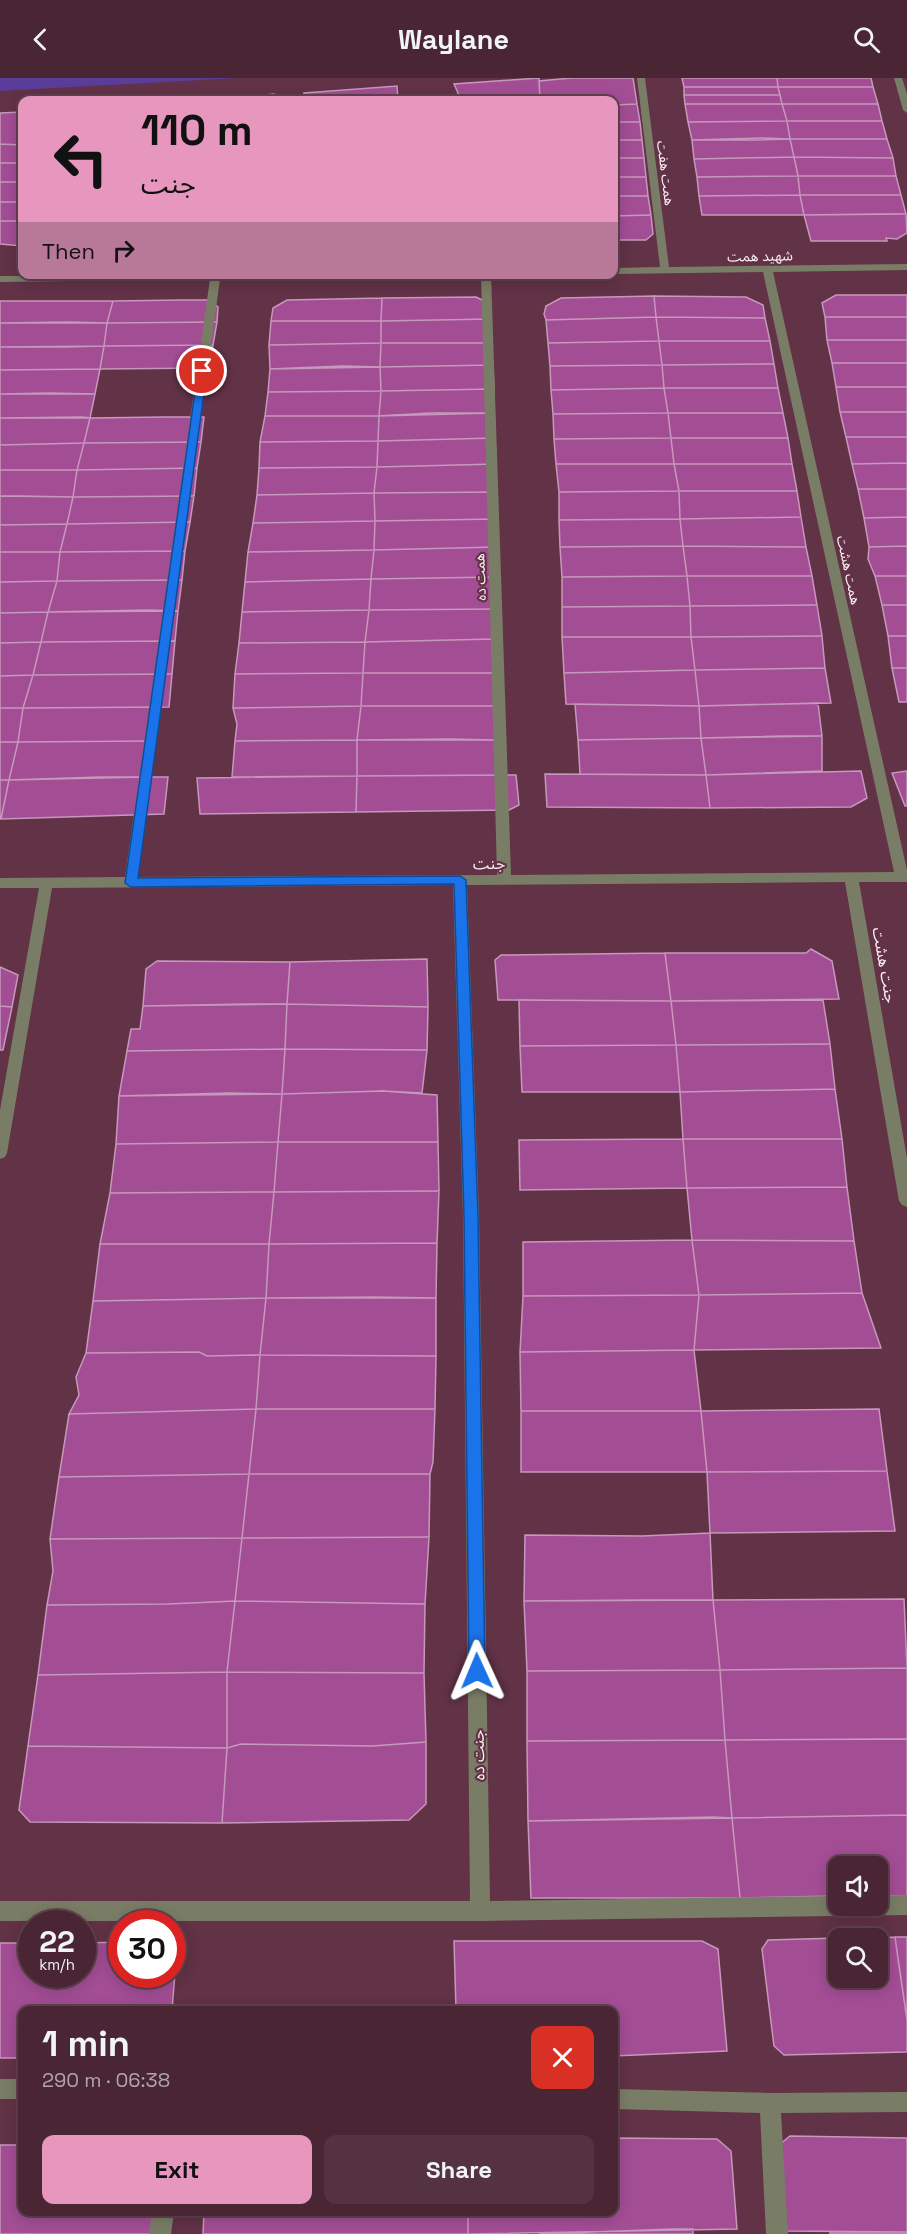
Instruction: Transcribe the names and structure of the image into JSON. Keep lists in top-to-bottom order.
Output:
{
  "streets": {
    "street": [
      "همت هفت",
      "شهید همت",
      "همت هشت",
      "همت ده",
      "جنت",
      "جنت هشت",
      "جنت ده"
    ]
  },
  "crossings": [
    ["همت هفت", "شهید همت"],
    ["شهید همت", "همت هشت"],
    ["همت هشت", "جنت"],
    ["همت ده", "جنت"],
    ["جنت", "جنت هشت"],
    ["جنت", "جنت ده"]
  ],
  "page": {
    "header": "Waylane",
    "turn": ["110 m", "جنت"],
    "then": "Then",
    "speed": "22 km/h",
    "limit": "30",
    "heading": ["1 min", "290 m · 06:38"],
    "buttons": ["Exit", "Share"]
  }
}
